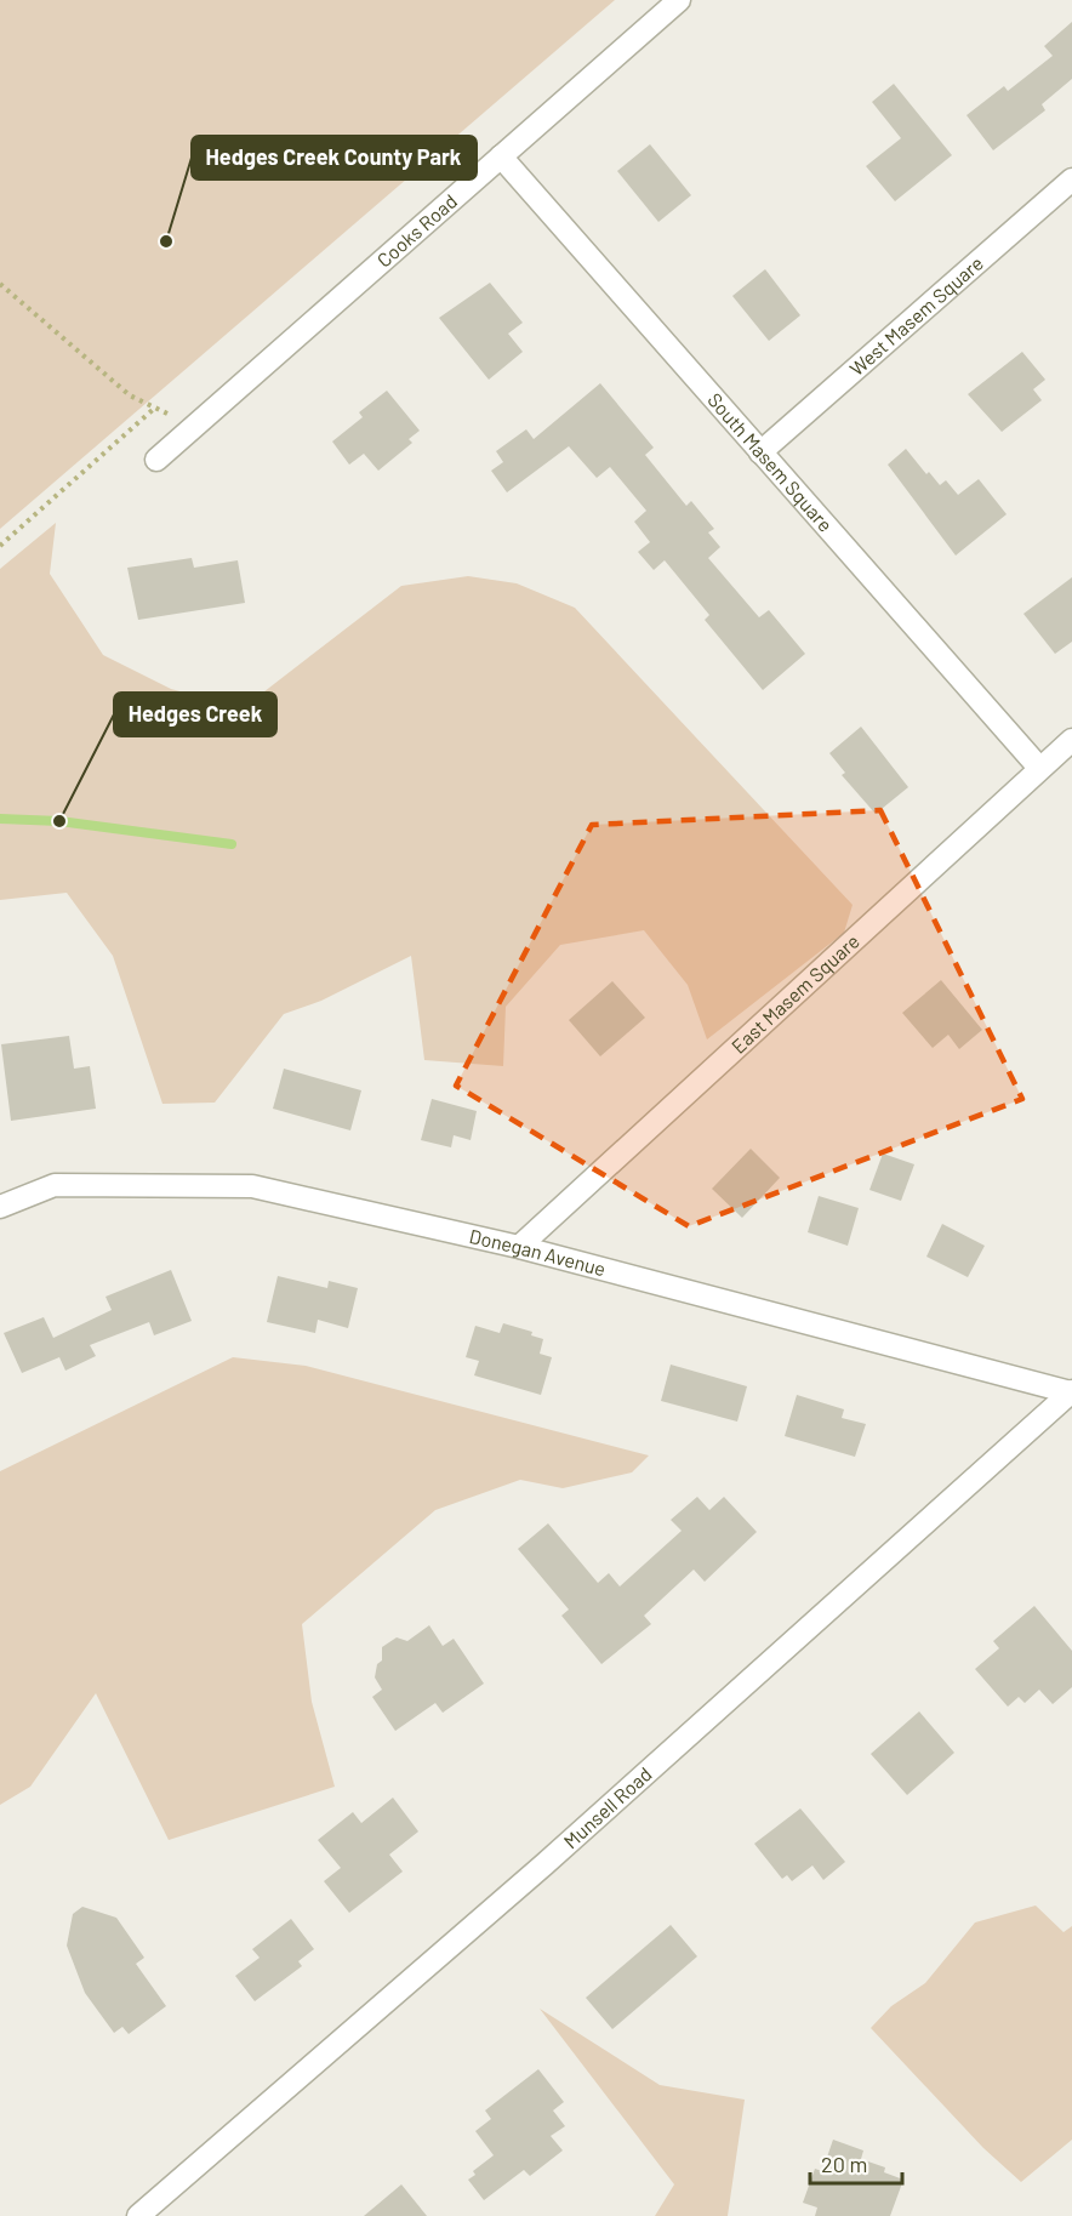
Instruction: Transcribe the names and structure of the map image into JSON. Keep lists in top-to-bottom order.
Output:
{
  "streets": {
    "street": [
      "Cooks Road",
      "West Masem Square",
      "South Masem Square",
      "East Masem Square",
      "Donegan Avenue",
      "Munsell Road"
    ]
  },
  "crossings": [
    ["Cooks Road", "South Masem Square"],
    ["West Masem Square", "South Masem Square"],
    ["South Masem Square", "East Masem Square"],
    ["East Masem Square", "Donegan Avenue"],
    ["Donegan Avenue", "Munsell Road"]
  ],
  "places": ["Hedges Creek County Park", "Hedges Creek"],
  "scale_bar": "20 m"
}
